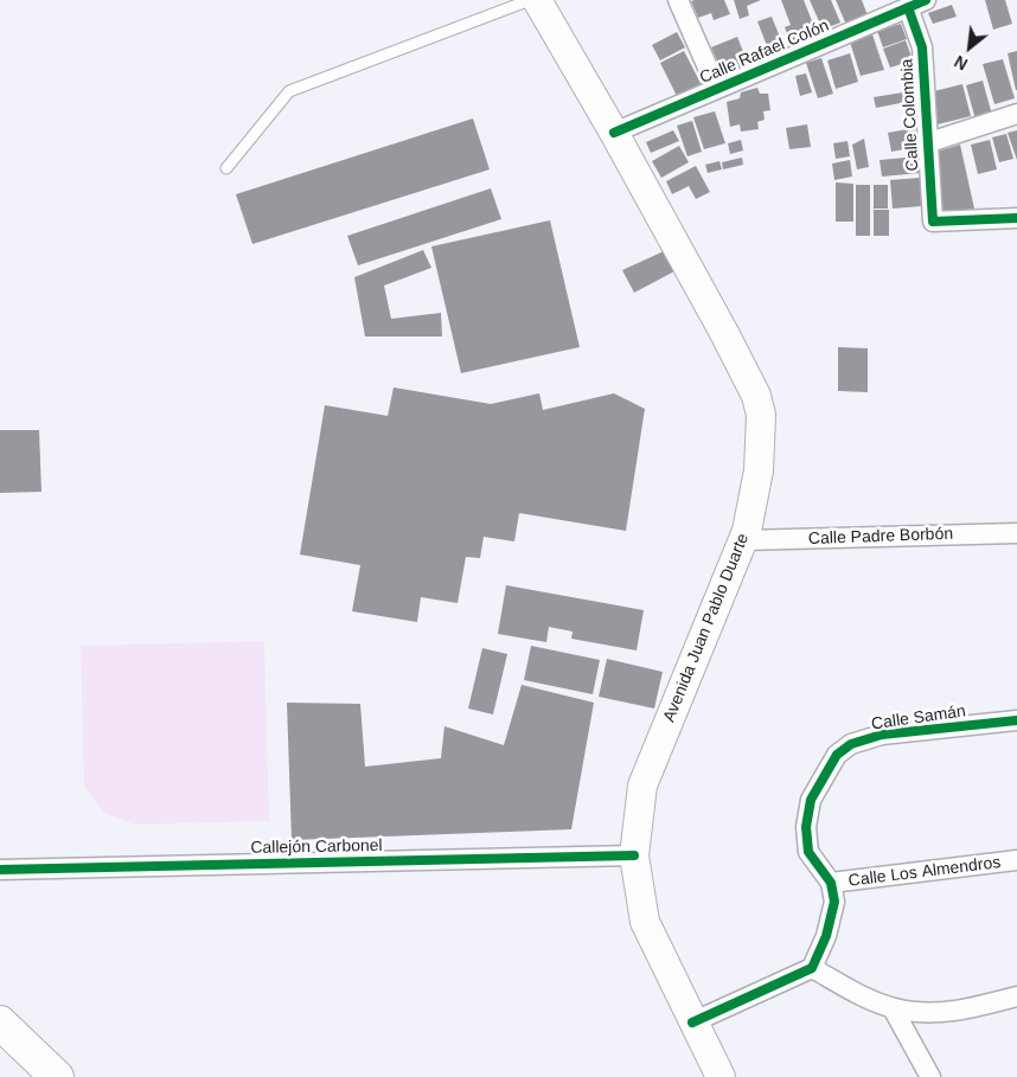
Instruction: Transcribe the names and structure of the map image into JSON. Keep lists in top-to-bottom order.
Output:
{
  "streets": {
    "main road": ["Avenida Juan Pablo Duarte"],
    "street": [
      "Calle Rafael Colón",
      "Calle Colombia",
      "Calle Padre Borbón",
      "Calle Samán",
      "Callejón Carbonel",
      "Calle Los Almendros"
    ]
  },
  "crossings": [
    ["Calle Rafael Colón", "Calle Colombia"],
    ["Calle Rafael Colón", "Avenida Juan Pablo Duarte"],
    ["Calle Padre Borbón", "Avenida Juan Pablo Duarte"],
    ["Avenida Juan Pablo Duarte", "Callejón Carbonel"],
    ["Calle Samán", "Calle Los Almendros"]
  ],
  "north": "bottom left"
}
